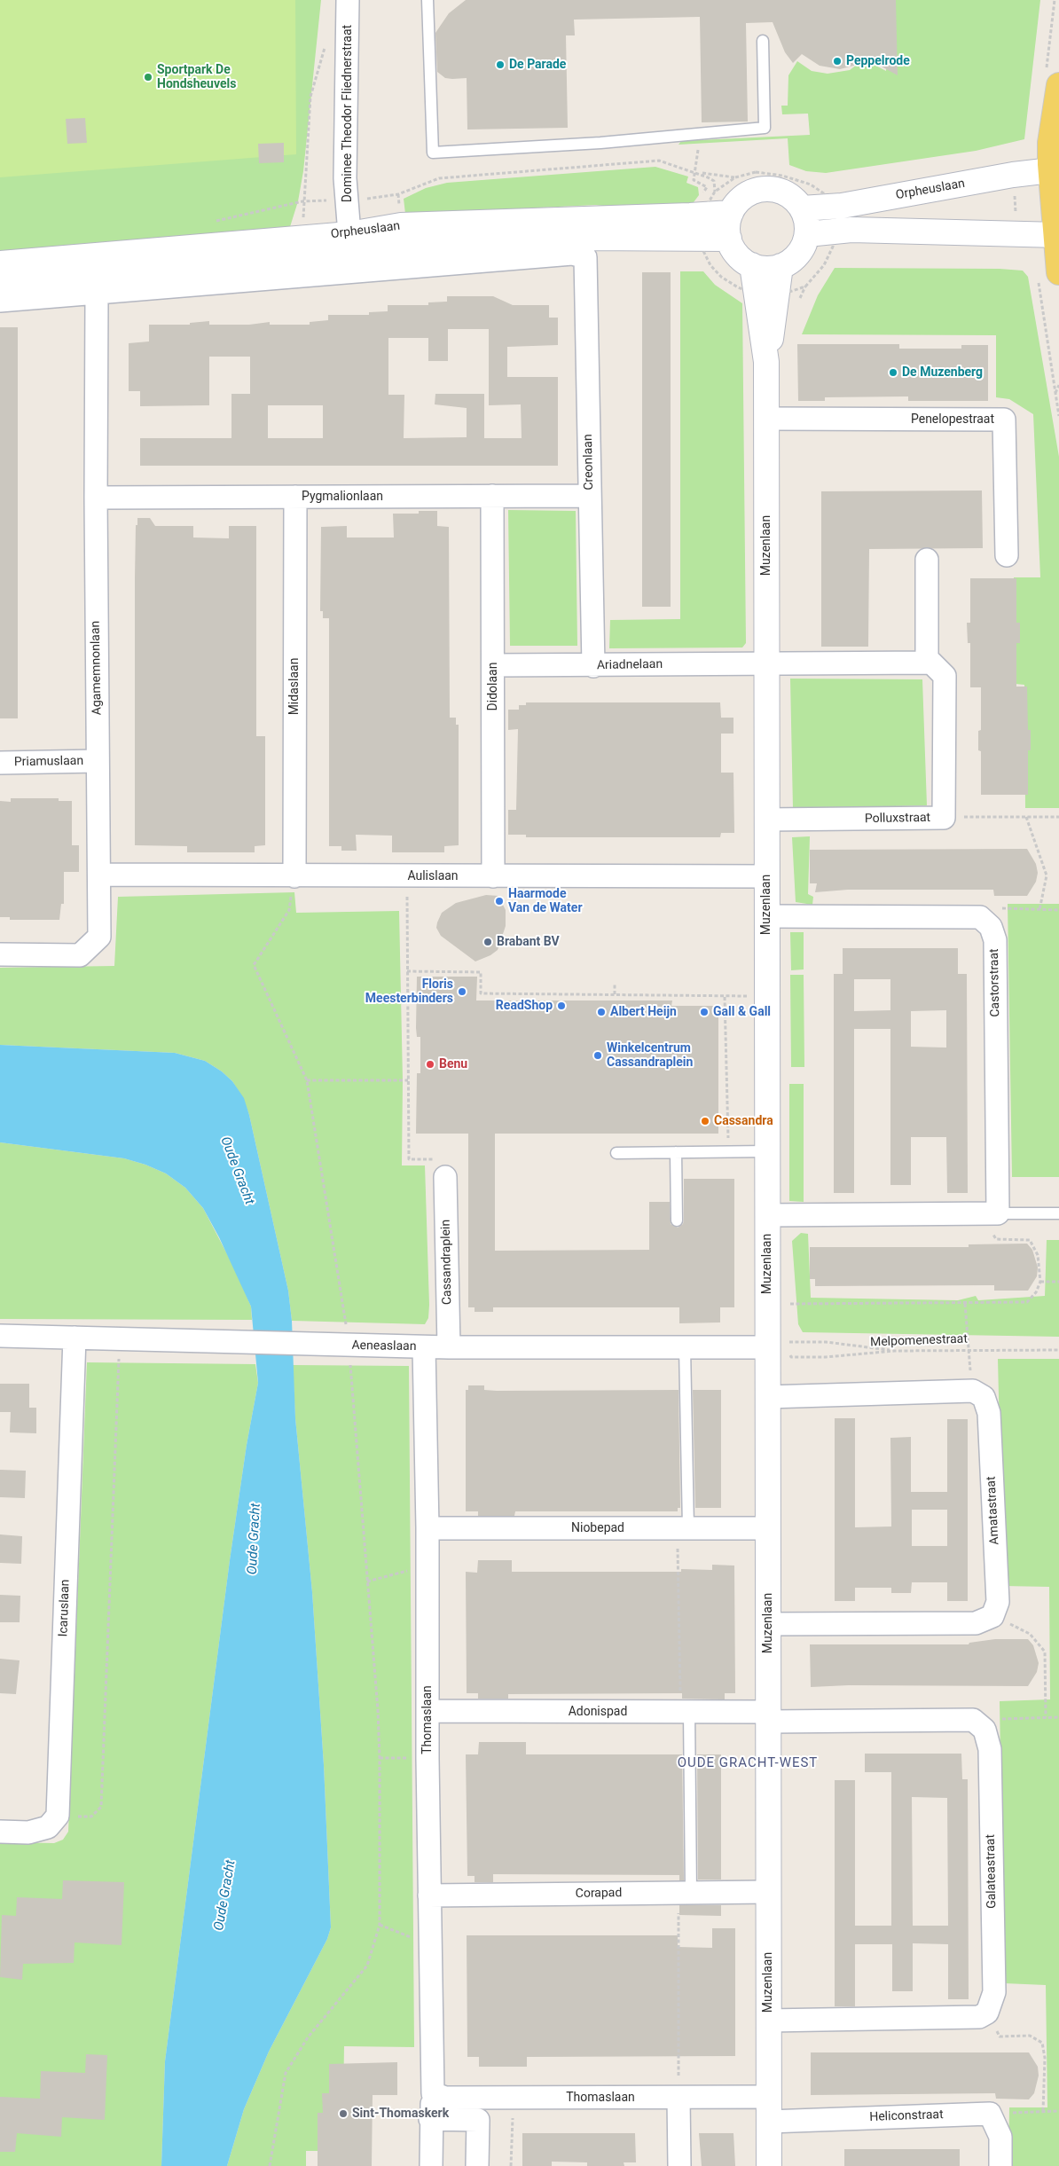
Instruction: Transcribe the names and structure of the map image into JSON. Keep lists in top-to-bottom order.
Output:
{
  "streets": {
    "main road": ["Orpheuslaan", "Muzenlaan"],
    "street": [
      "Dominee Theodor Fliednerstraat",
      "Penelopestraat",
      "Creonlaan",
      "Pygmalionlaan",
      "Ariadnelaan",
      "Agamemnonlaan",
      "Midaslaan",
      "Didolaan",
      "Priamuslaan",
      "Polluxstraat",
      "Aulislaan",
      "Castorstraat",
      "Cassandraplein",
      "Aeneaslaan",
      "Amatastraat",
      "Niobepad",
      "Icaruslaan",
      "Adonispad",
      "Thomaslaan",
      "Galateastraat",
      "Corapad",
      "Heliconstraat"
    ],
    "path": ["Melpomenestraat"]
  },
  "crossings": [
    ["Dominee Theodor Fliednerstraat", "Orpheuslaan"],
    ["Orpheuslaan", "Muzenlaan"],
    ["Penelopestraat", "Muzenlaan"],
    ["Creonlaan", "Pygmalionlaan"],
    ["Creonlaan", "Ariadnelaan"],
    ["Creonlaan", "Agamemnonlaan"],
    ["Pygmalionlaan", "Agamemnonlaan"],
    ["Pygmalionlaan", "Midaslaan"],
    ["Pygmalionlaan", "Didolaan"],
    ["Muzenlaan", "Ariadnelaan"],
    ["Muzenlaan", "Polluxstraat"],
    ["Muzenlaan", "Aulislaan"],
    ["Muzenlaan", "Melpomenestraat"],
    ["Muzenlaan", "Aeneaslaan"],
    ["Muzenlaan", "Amatastraat"],
    ["Muzenlaan", "Niobepad"],
    ["Muzenlaan", "Adonispad"],
    ["Muzenlaan", "Thomaslaan"],
    ["Muzenlaan", "Corapad"],
    ["Muzenlaan", "Heliconstraat"],
    ["Ariadnelaan", "Didolaan"],
    ["Agamemnonlaan", "Priamuslaan"],
    ["Agamemnonlaan", "Aulislaan"],
    ["Midaslaan", "Aulislaan"],
    ["Didolaan", "Aulislaan"],
    ["Cassandraplein", "Aeneaslaan"],
    ["Melpomenestraat", "Aeneaslaan"],
    ["Aeneaslaan", "Icaruslaan"],
    ["Aeneaslaan", "Thomaslaan"],
    ["Niobepad", "Thomaslaan"],
    ["Adonispad", "Thomaslaan"],
    ["Thomaslaan", "Corapad"]
  ],
  "districts": ["OUDE GRACHT-WEST"],
  "water": ["Oude Gracht"],
  "places": [
    "Peppelrode",
    "De Parade",
    "Sportpark De Hondsheuvels",
    "De Muzenberg",
    "Haarmode Van de Water",
    "Brabant BV",
    "Floris Meesterbinders",
    "ReadShop",
    "Albert Heijn",
    "Gall & Gall",
    "Winkelcentrum Cassandraplein",
    "Benu",
    "Cassandra",
    "Sint-Thomaskerk"
  ]
}
